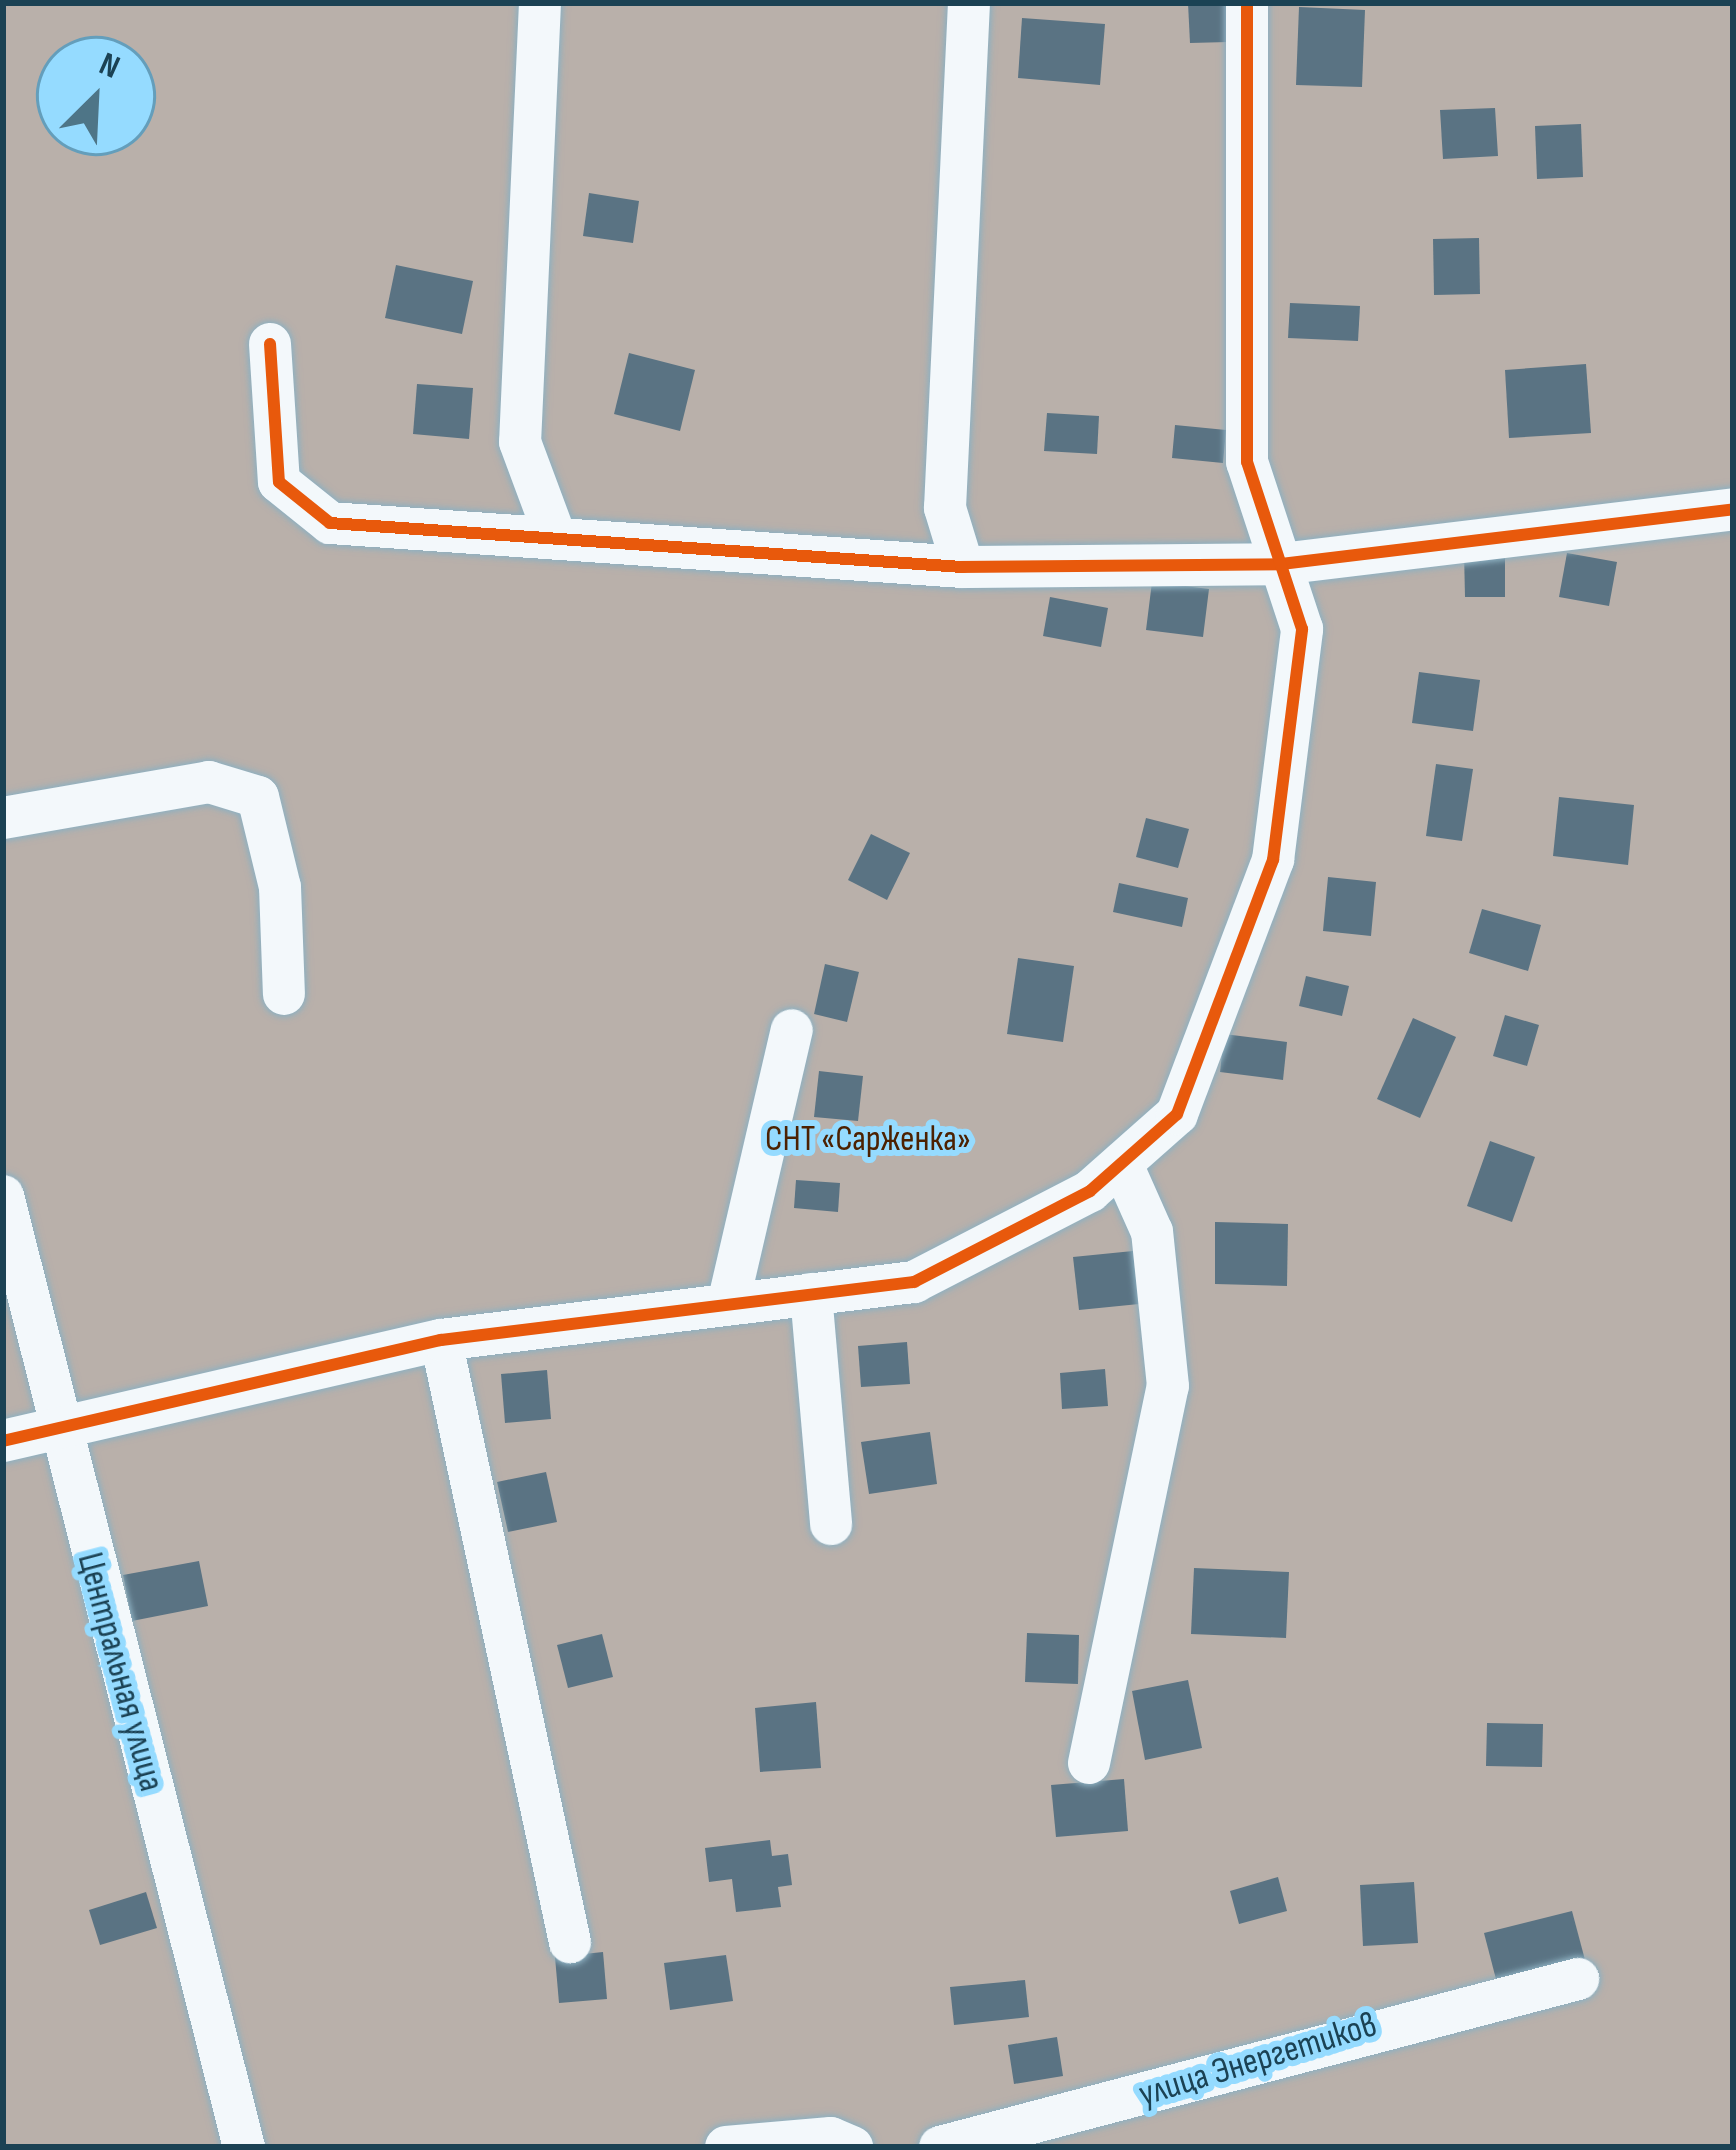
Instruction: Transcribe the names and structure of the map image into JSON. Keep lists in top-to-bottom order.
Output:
{
  "streets": {
    "street": ["Центральная улица", "улица Энергетиков"]
  },
  "parks": ["СНТ «Сарженка»"],
  "north": "top right"
}
